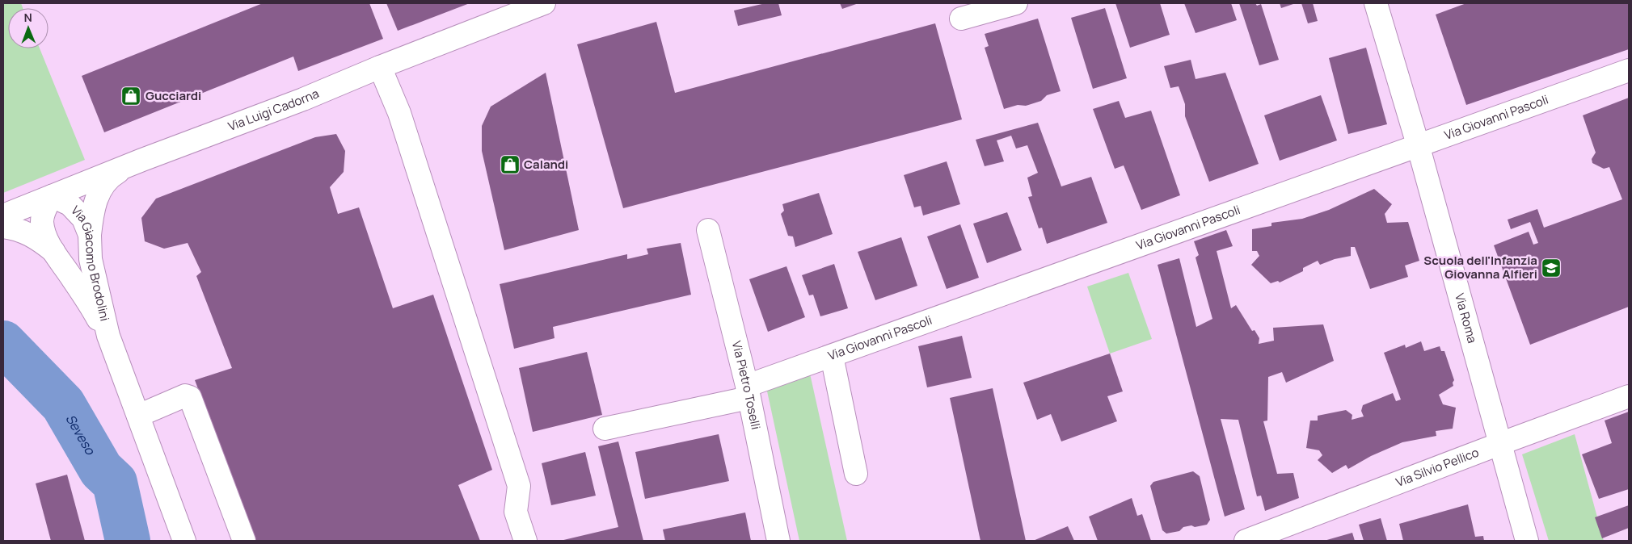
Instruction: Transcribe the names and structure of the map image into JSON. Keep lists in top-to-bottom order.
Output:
{
  "streets": {
    "street": [
      "Via Luigi Cadorna",
      "Via Giovanni Pascoli",
      "Via Giacomo Brodolini",
      "Via Roma",
      "Via Pietro Toselli",
      "Via Silvio Pellico"
    ]
  },
  "crossings": [
    ["Via Luigi Cadorna", "Via Giacomo Brodolini"],
    ["Via Giovanni Pascoli", "Via Roma"],
    ["Via Giovanni Pascoli", "Via Pietro Toselli"],
    ["Via Roma", "Via Silvio Pellico"]
  ],
  "water": ["Seveso"],
  "places": {
    "shop": ["Gucciardi", "Calandi"],
    "school or university": ["Scuola dell'Infanzia Giovanna Alfieri"]
  },
  "north": "top"
}
